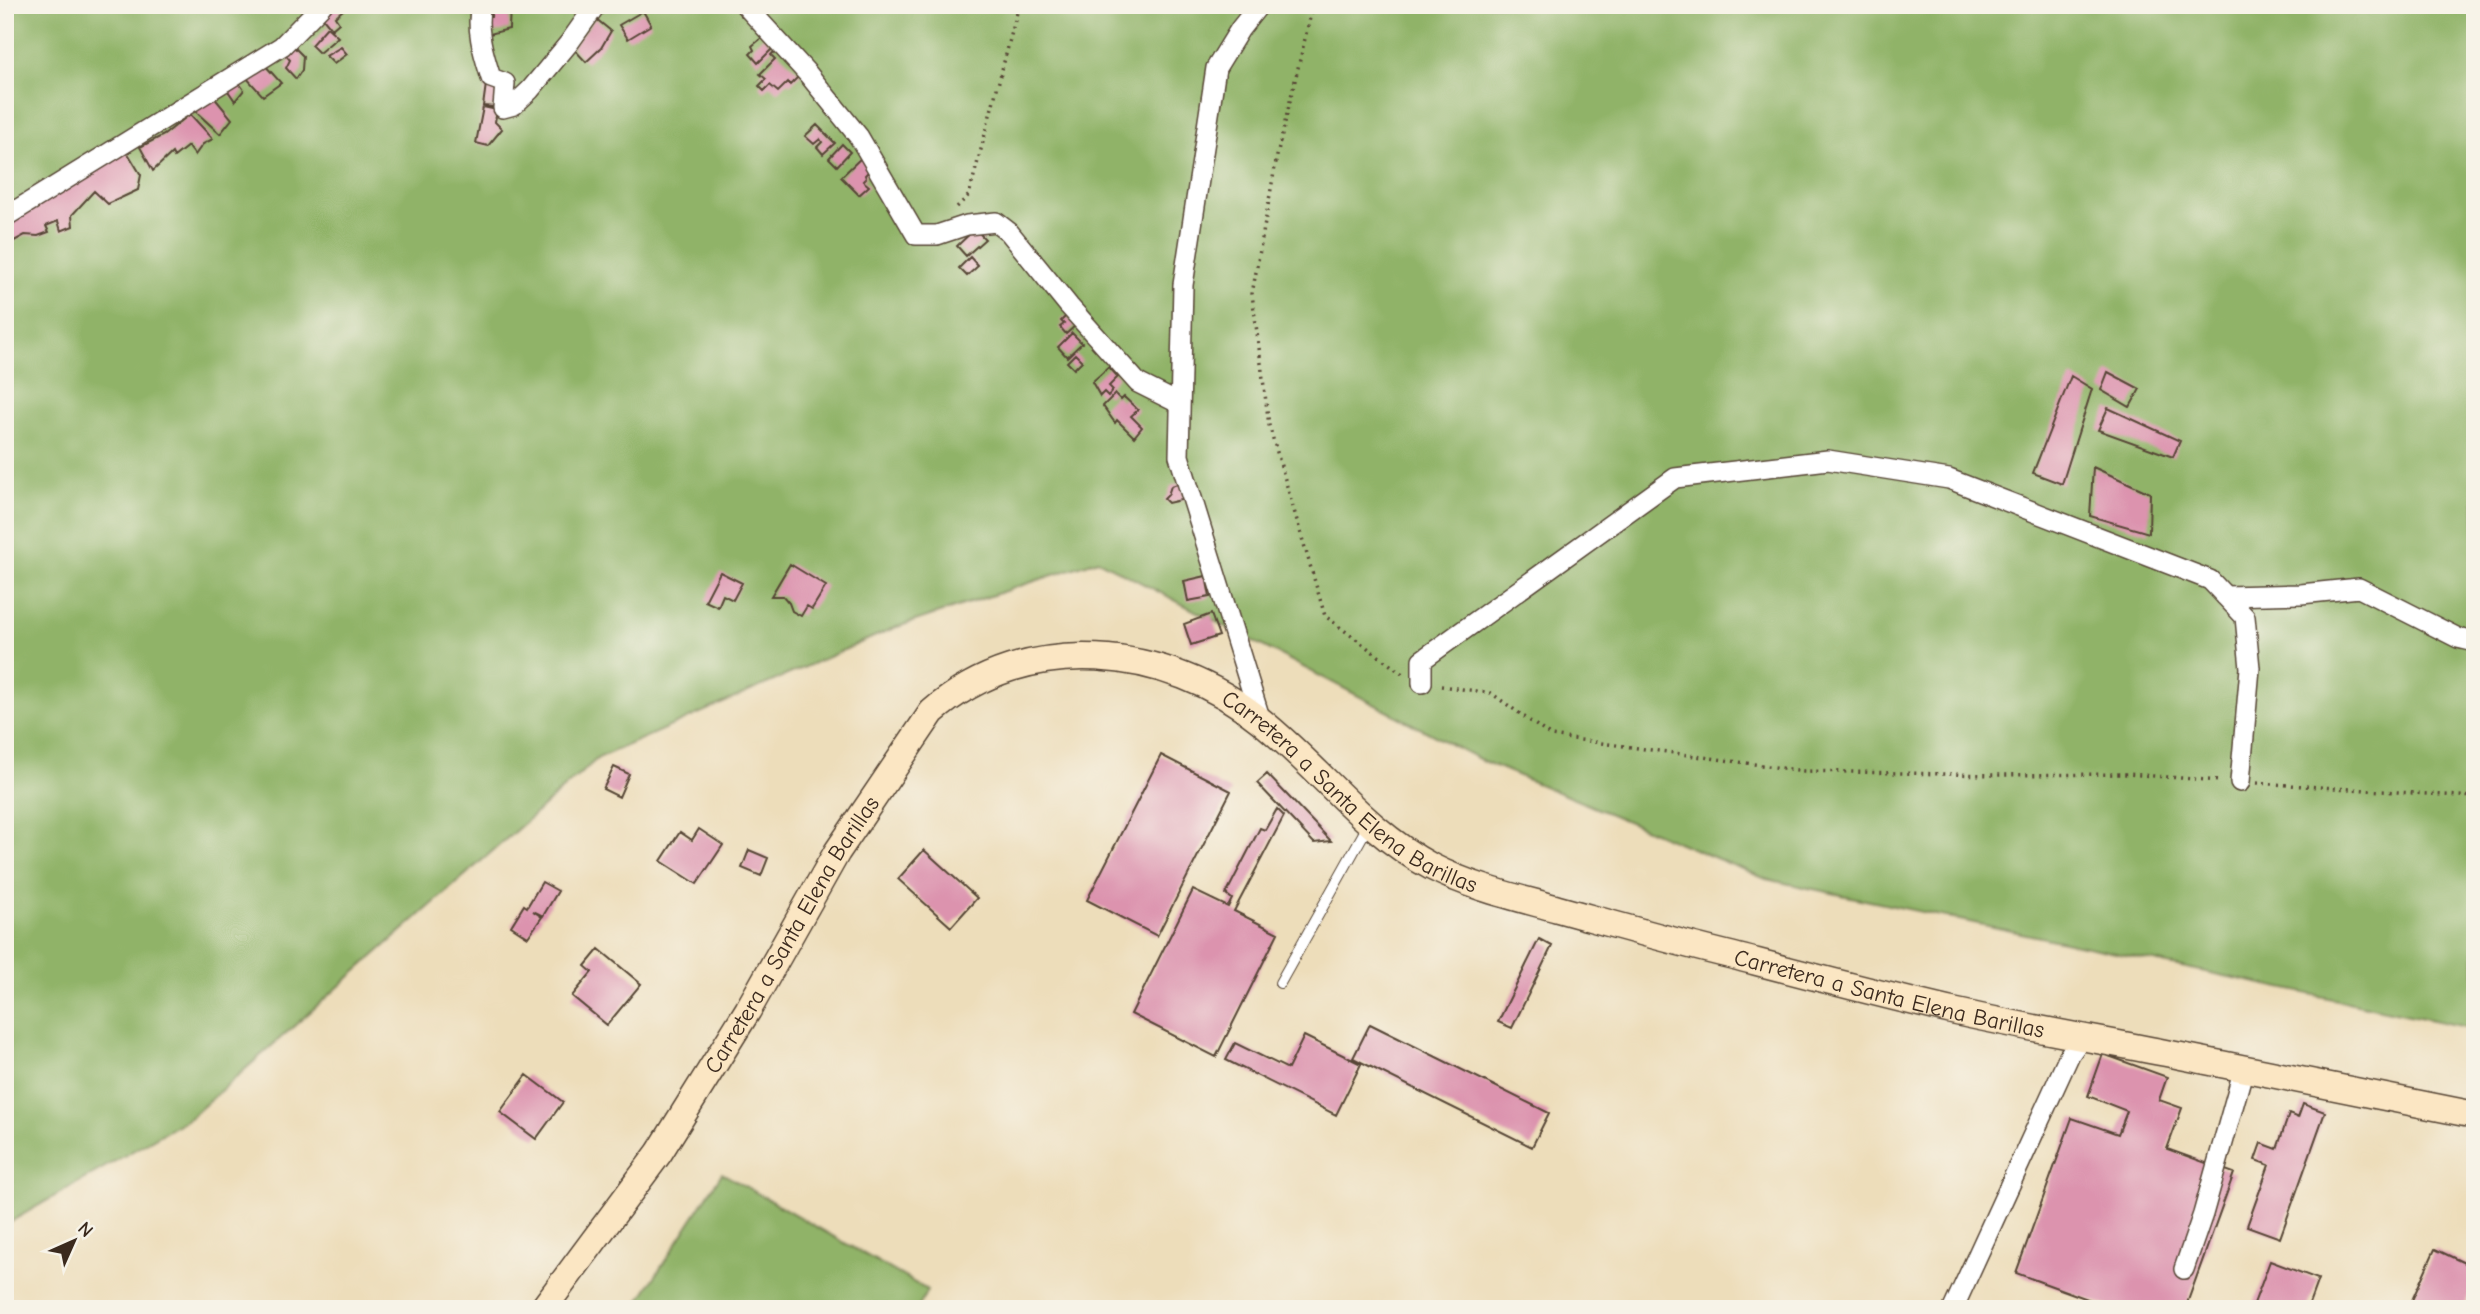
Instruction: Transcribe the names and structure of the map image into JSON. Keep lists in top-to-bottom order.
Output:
{
  "streets": {
    "main road": ["Carretera a Santa Elena Barillas"]
  },
  "north": "top right"
}
